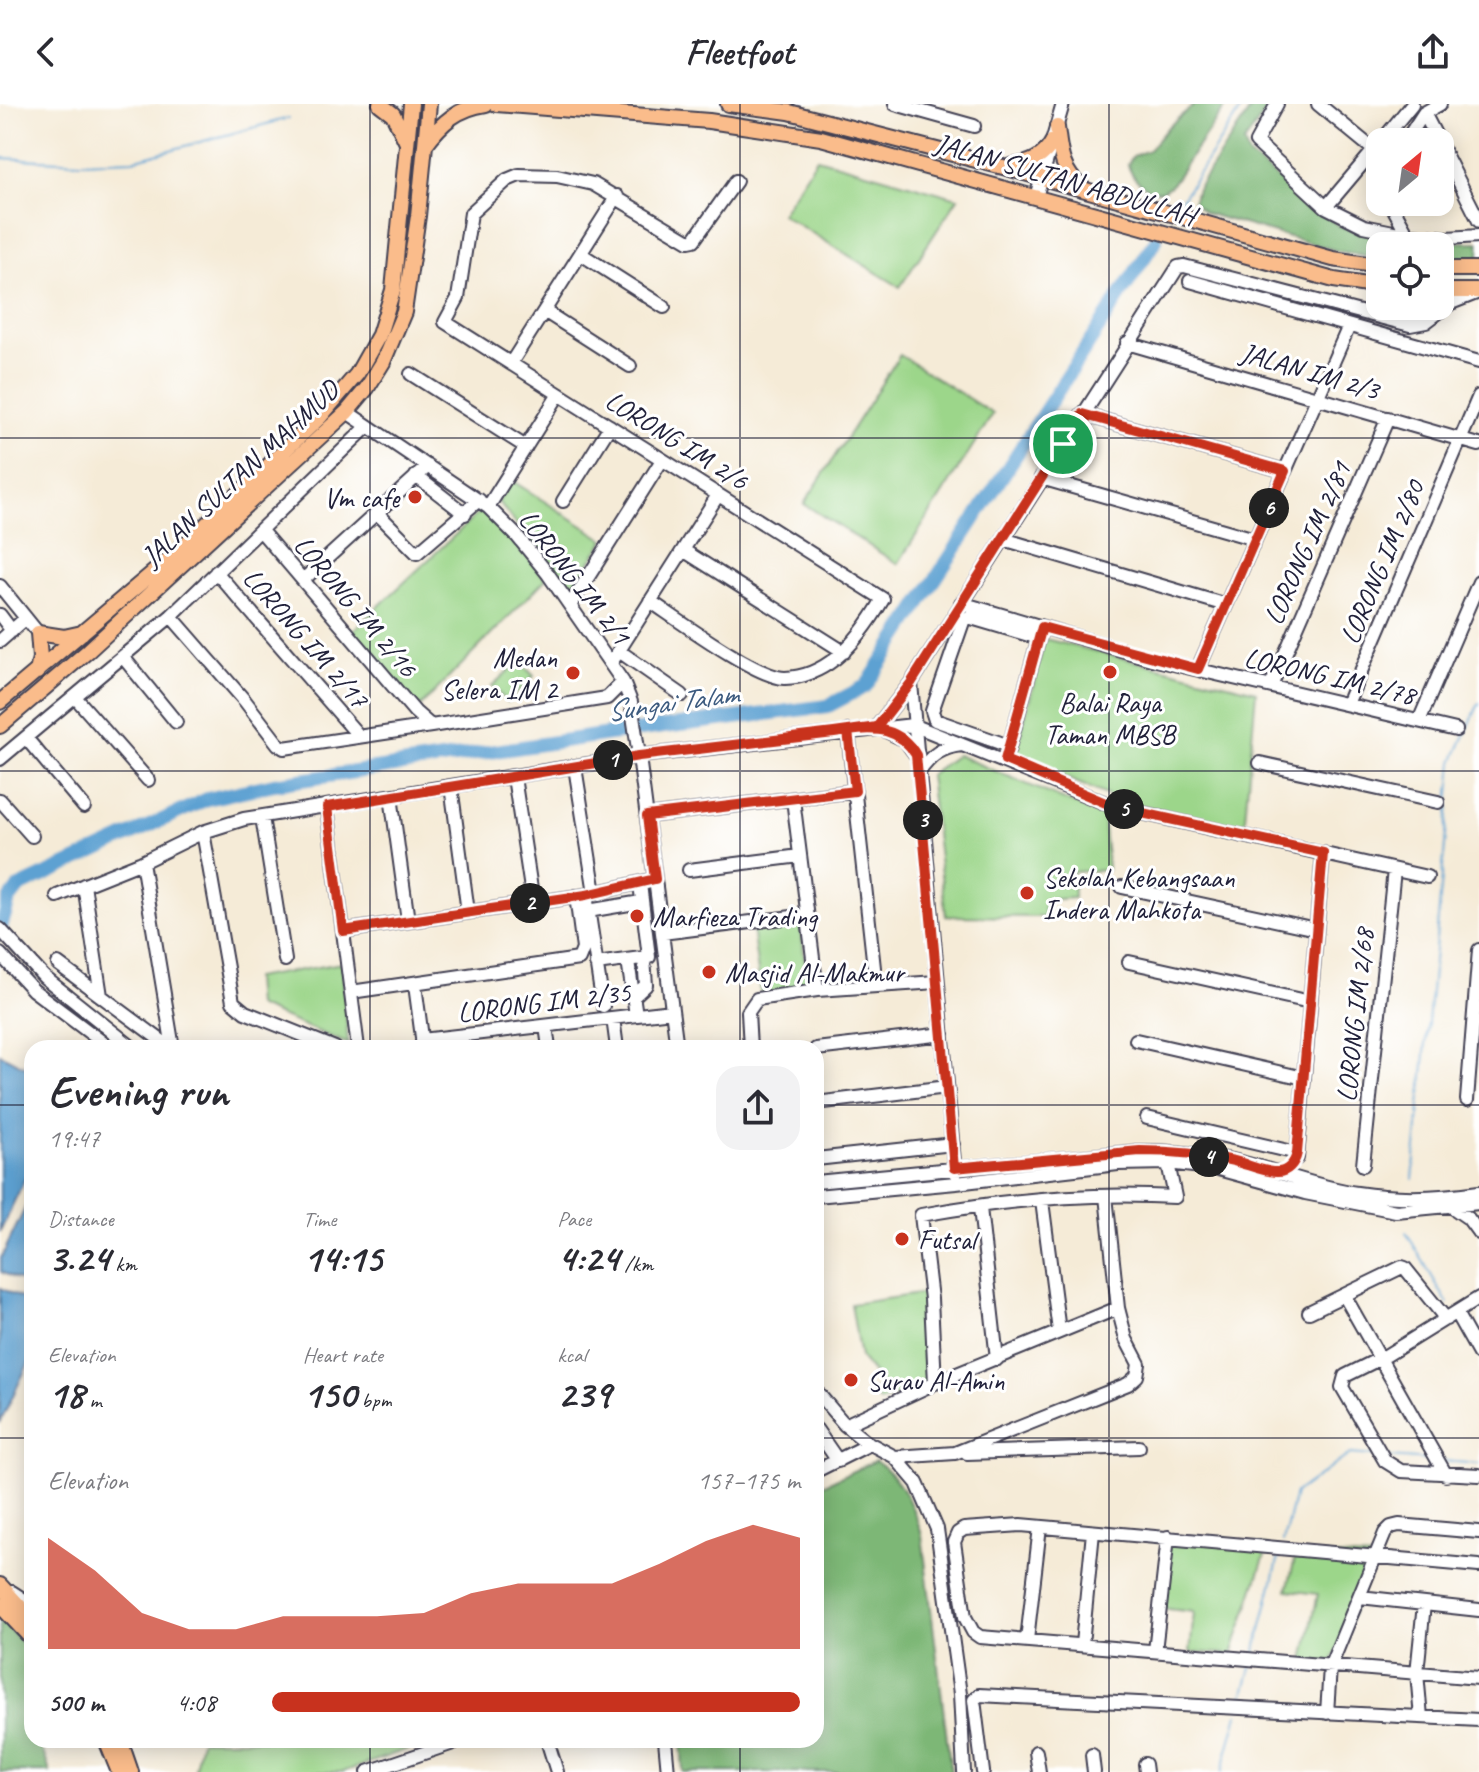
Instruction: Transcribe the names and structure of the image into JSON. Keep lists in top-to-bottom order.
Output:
{
  "streets": {
    "main road": ["JALAN SULTAN ABDULLAH", "JALAN SULTAN MAHMUD"],
    "street": [
      "JALAN IM 2/3",
      "LORONG IM 2/6",
      "LORONG IM 2/81",
      "LORONG IM 2/80",
      "LORONG IM 2/1",
      "LORONG IM 2/16",
      "LORONG IM 2/17",
      "LORONG IM 2/78",
      "LORONG IM 2/35",
      "LORONG IM 2/68"
    ]
  },
  "crossings": [
    ["JALAN IM 2/3", "LORONG IM 2/81"],
    ["JALAN IM 2/3", "LORONG IM 2/80"],
    ["JALAN SULTAN MAHMUD", "LORONG IM 2/1"],
    ["LORONG IM 2/81", "LORONG IM 2/78"],
    ["LORONG IM 2/80", "LORONG IM 2/78"]
  ],
  "water": ["Sungai Talam"],
  "places": [
    "Vm cafe",
    "Balai Raya Taman MBSB",
    "Medan Selera IM 2",
    "Sekolah Kebangsaan Indera Mahkota",
    "Marfieza Trading",
    "Masjid Al-Makmur",
    "Futsal",
    "Surau Al-Amin"
  ],
  "north": "top right",
  "page": {
    "header": "Fleetfoot",
    "pins": [
      "6",
      "1",
      "5",
      "3",
      "2",
      "4"
    ],
    "heading": ["Evening run", "19:47"],
    "stats": [
      ["Distance", "3.24 km"],
      ["Time", "14:15"],
      ["Pace", "4:24 /km"],
      ["Elevation", "18 m"],
      ["Heart rate", "150 bpm"],
      ["kcal", "239"]
    ],
    "chart": ["Elevation", "157–175 m"],
    "list": [
      {
        "name": "500 m",
        "note": "4:08"
      }
    ]
  }
}
